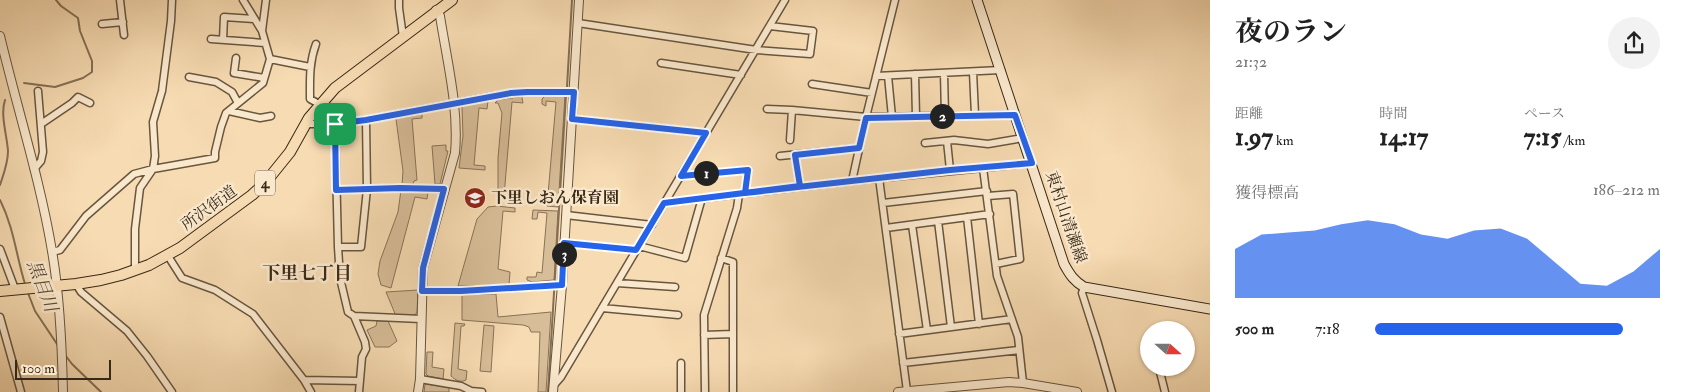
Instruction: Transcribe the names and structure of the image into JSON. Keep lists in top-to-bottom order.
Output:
{
  "streets": {
    "main road": ["4", "所沢街道", "東村山清瀬線"]
  },
  "districts": ["下里七丁目"],
  "water": ["黒目川"],
  "places": {
    "school or university": ["下里しおん保育園"]
  },
  "scale_bar": "100 m",
  "north": "right",
  "page": {
    "heading": ["夜のラン", "21:32"],
    "stats": [
      ["距離", "1.97 km"],
      ["時間", "14:17"],
      ["ペース", "7:15 /km"]
    ],
    "pins": ["2", "1", "3"],
    "chart": ["獲得標高", "186–212 m"],
    "list": [
      {
        "name": "500 m",
        "note": "7:18"
      }
    ],
    "scale": "100 m"
  }
}
